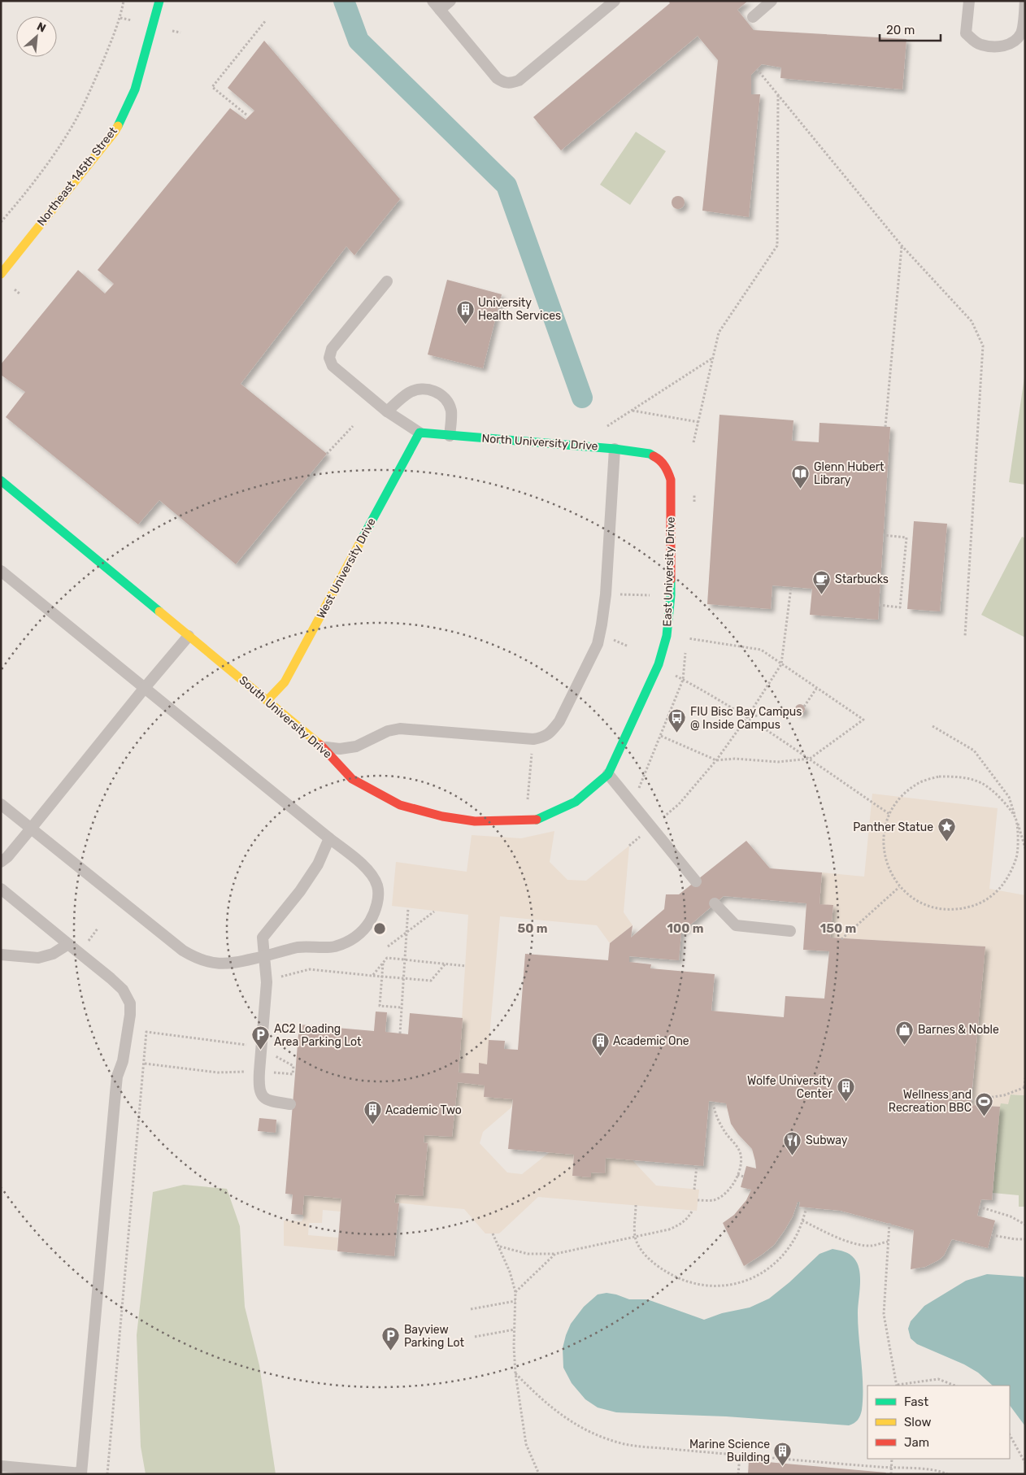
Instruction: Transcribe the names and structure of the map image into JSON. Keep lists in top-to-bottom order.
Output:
{
  "streets": {
    "street": [
      "Northeast 145th Street",
      "North University Drive",
      "West University Drive",
      "East University Drive",
      "South University Drive"
    ]
  },
  "crossings": [
    ["North University Drive", "West University Drive"],
    ["North University Drive", "East University Drive"],
    ["West University Drive", "South University Drive"],
    ["East University Drive", "South University Drive"]
  ],
  "places": {
    "building": [
      "University Health Services",
      "Academic One",
      "Wolfe University Center",
      "Academic Two",
      "Marine Science Building"
    ],
    "library": ["Glenn Hubert Library"],
    "cafe": ["Starbucks"],
    "bus stop": ["FIU Bisc Bay Campus @ Inside Campus"],
    "place": ["Panther Statue"],
    "shop": ["Barnes & Noble"],
    "parking": ["AC2 Loading Area Parking Lot", "Bayview Parking Lot"],
    "sports": ["Wellness and Recreation BBC"],
    "restaurant": ["Subway"]
  },
  "legend": ["Fast", "Slow", "Jam"],
  "scale_bar": "20 m",
  "north": "top right",
  "rings": ["50 m", "100 m", "150 m"]
}
